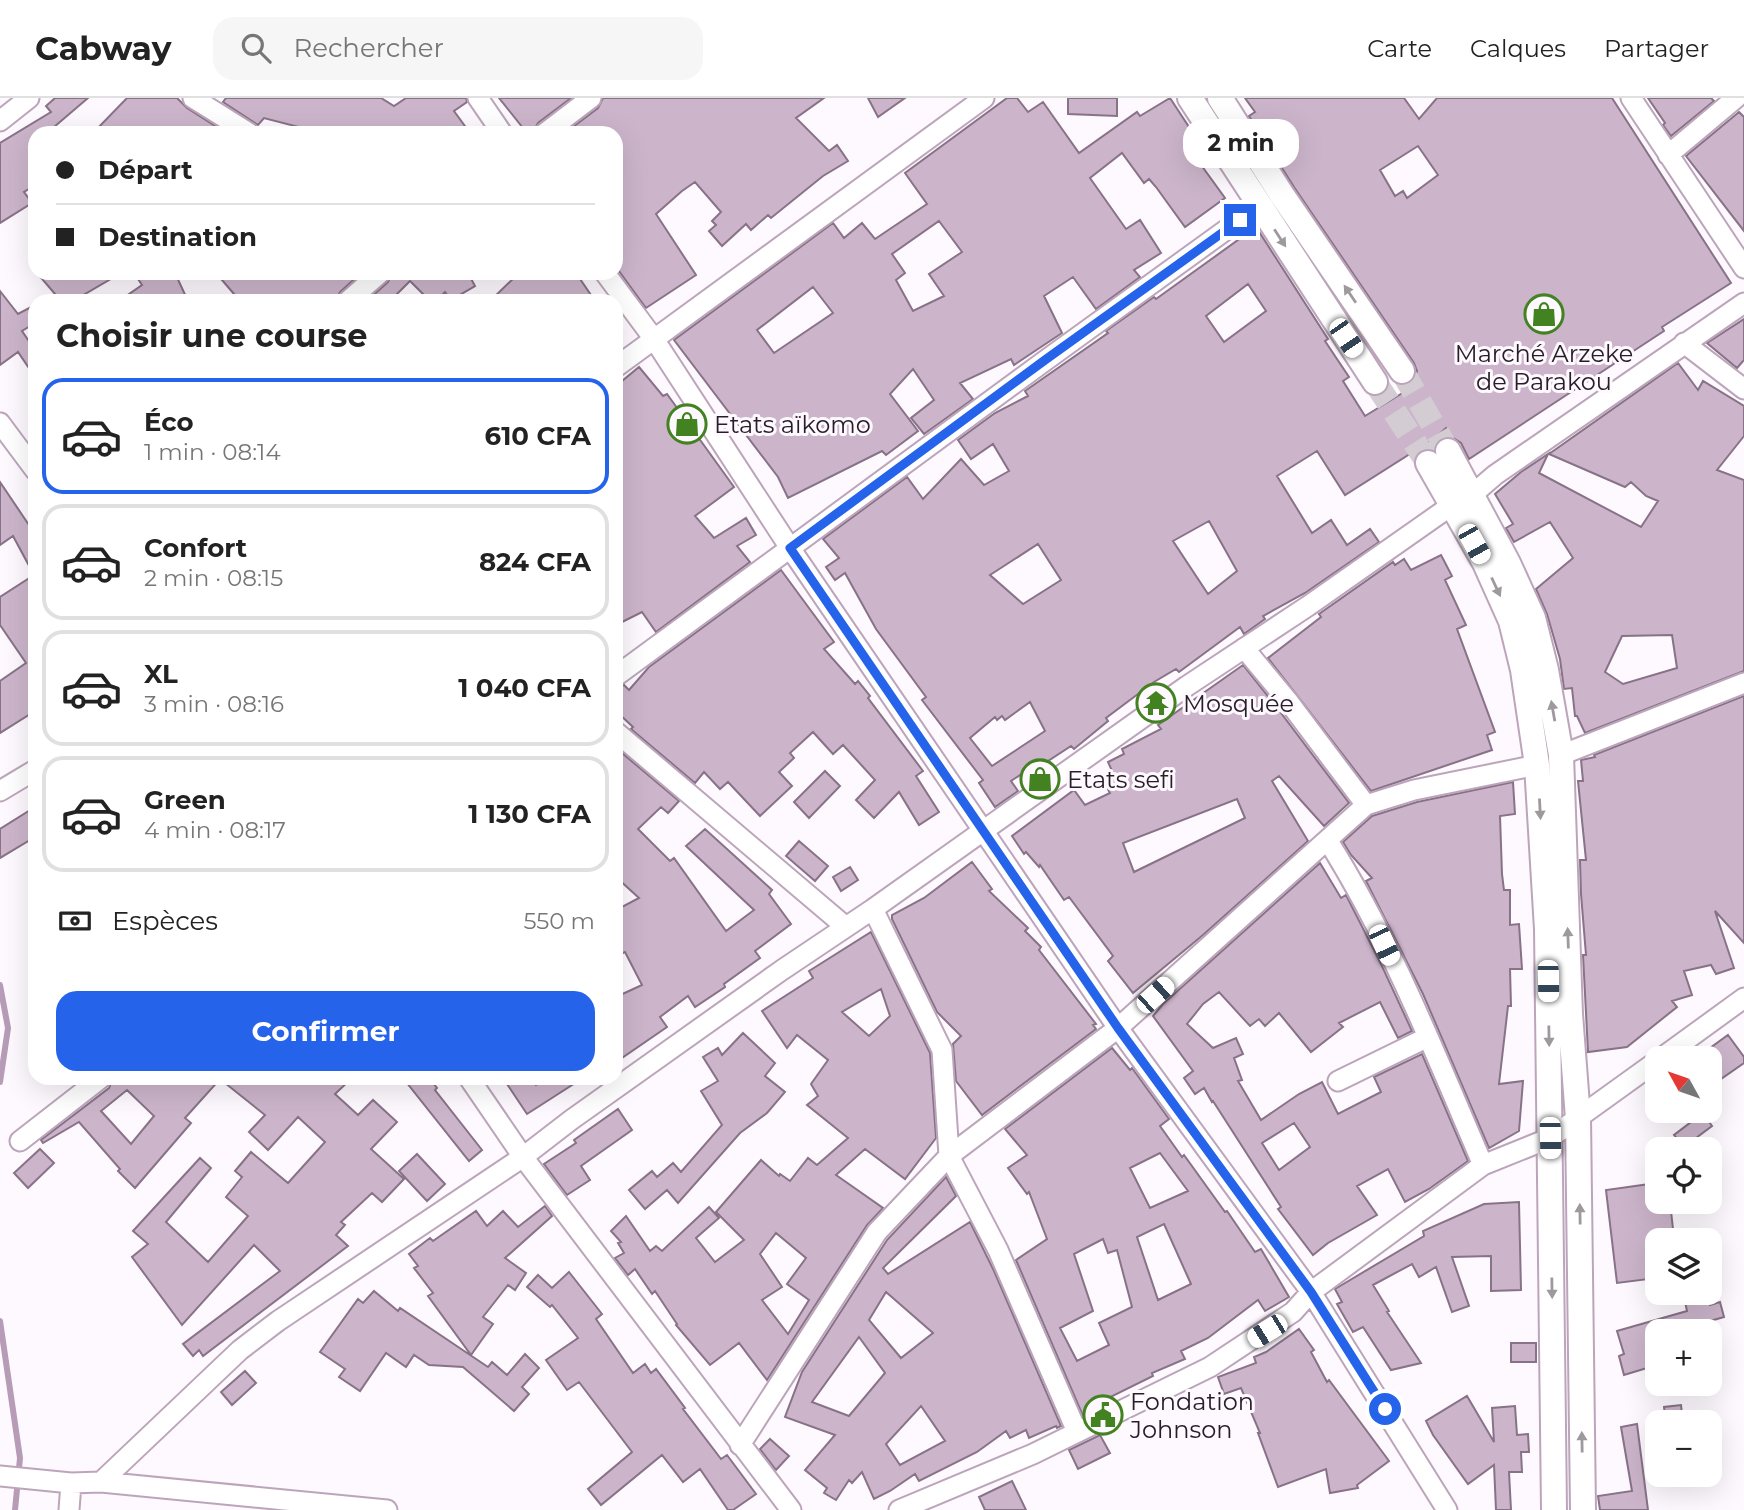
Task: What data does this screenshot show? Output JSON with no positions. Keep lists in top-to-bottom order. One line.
{"places":{"shop":["Marché Arzeke de Parakou","Etats aïkomo","Etats sefi"],"temple":["Mosquée"],"public building":["Fondation Johnson"]},"north":"top left","page":{"header":"Cabway","search":"Rechercher","nav":["Carte","Calques","Partager"],"bubble":"2 min","banner":["Départ","Destination"],"heading":"Choisir une course","list":[{"name":"Éco","note":"1 min · 08:14","value":"610 CFA"},{"name":"Confort","note":"2 min · 08:15","value":"824 CFA"},{"name":"XL","note":"3 min · 08:16","value":"1 040 CFA"},{"name":"Green","note":"4 min · 08:17","value":"1 130 CFA"}],"pay":["Espèces","550 m"],"buttons":"Confirmer","map_buttons":["+","−"]}}
